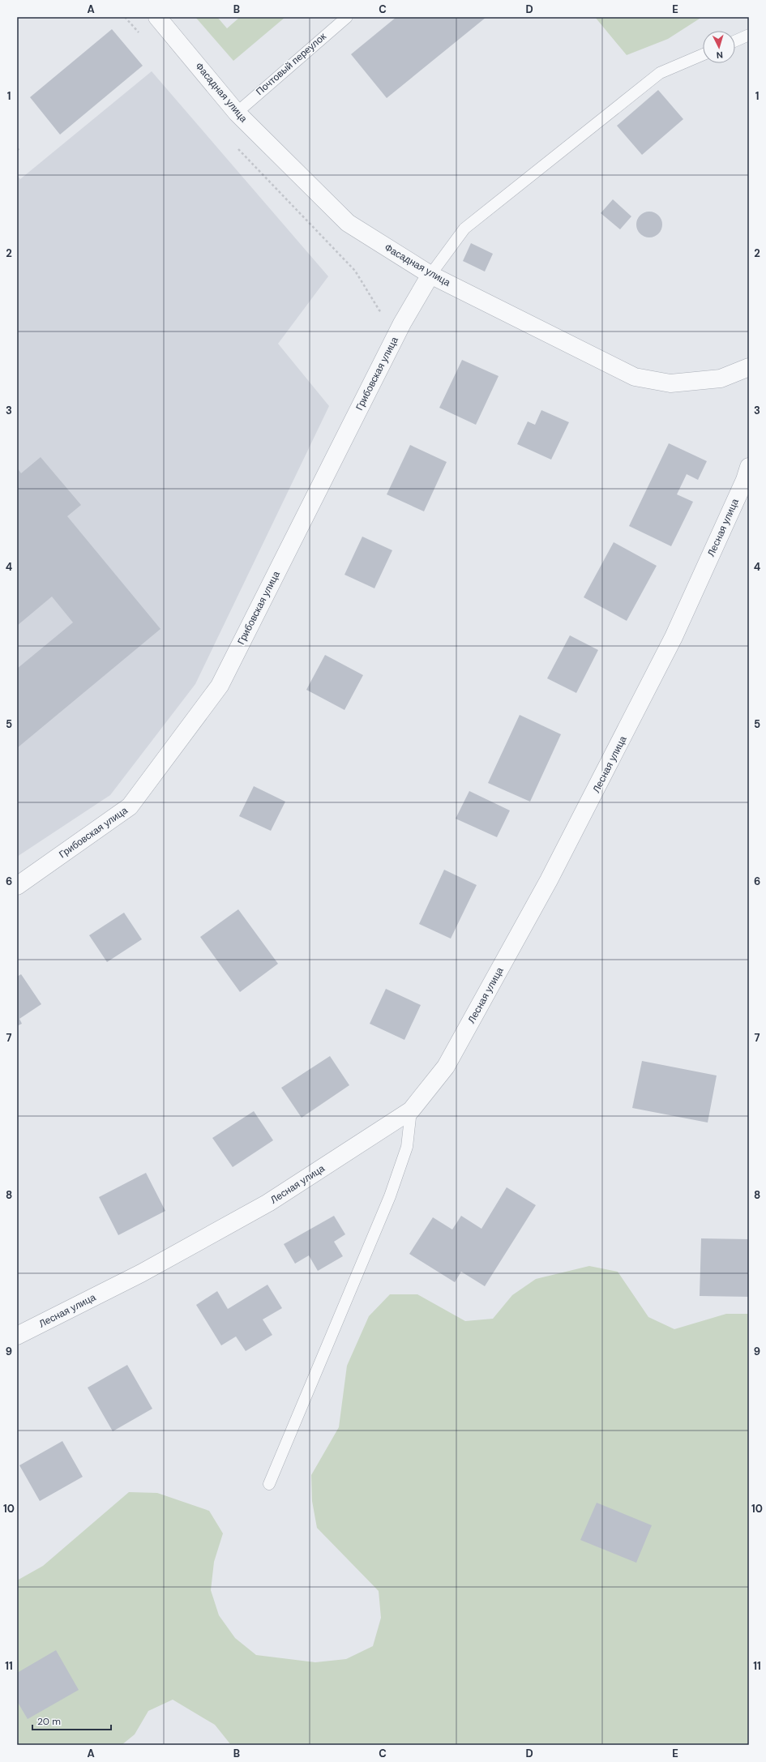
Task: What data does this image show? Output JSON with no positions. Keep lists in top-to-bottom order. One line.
{"streets":{"street":["Фасадная улица","Грибовская улица","Лесная улица"],"lane":["Почтовый переулок"]},"crossings":[["Почтовый переулок","Фасадная улица"],["Фасадная улица","Грибовская улица"]],"scale_bar":"20 m","north":"bottom","grid":{"columns":["A","B","C","D","E"],"rows":["1","2","3","4","5","6","7","8","9","10","11"]}}
